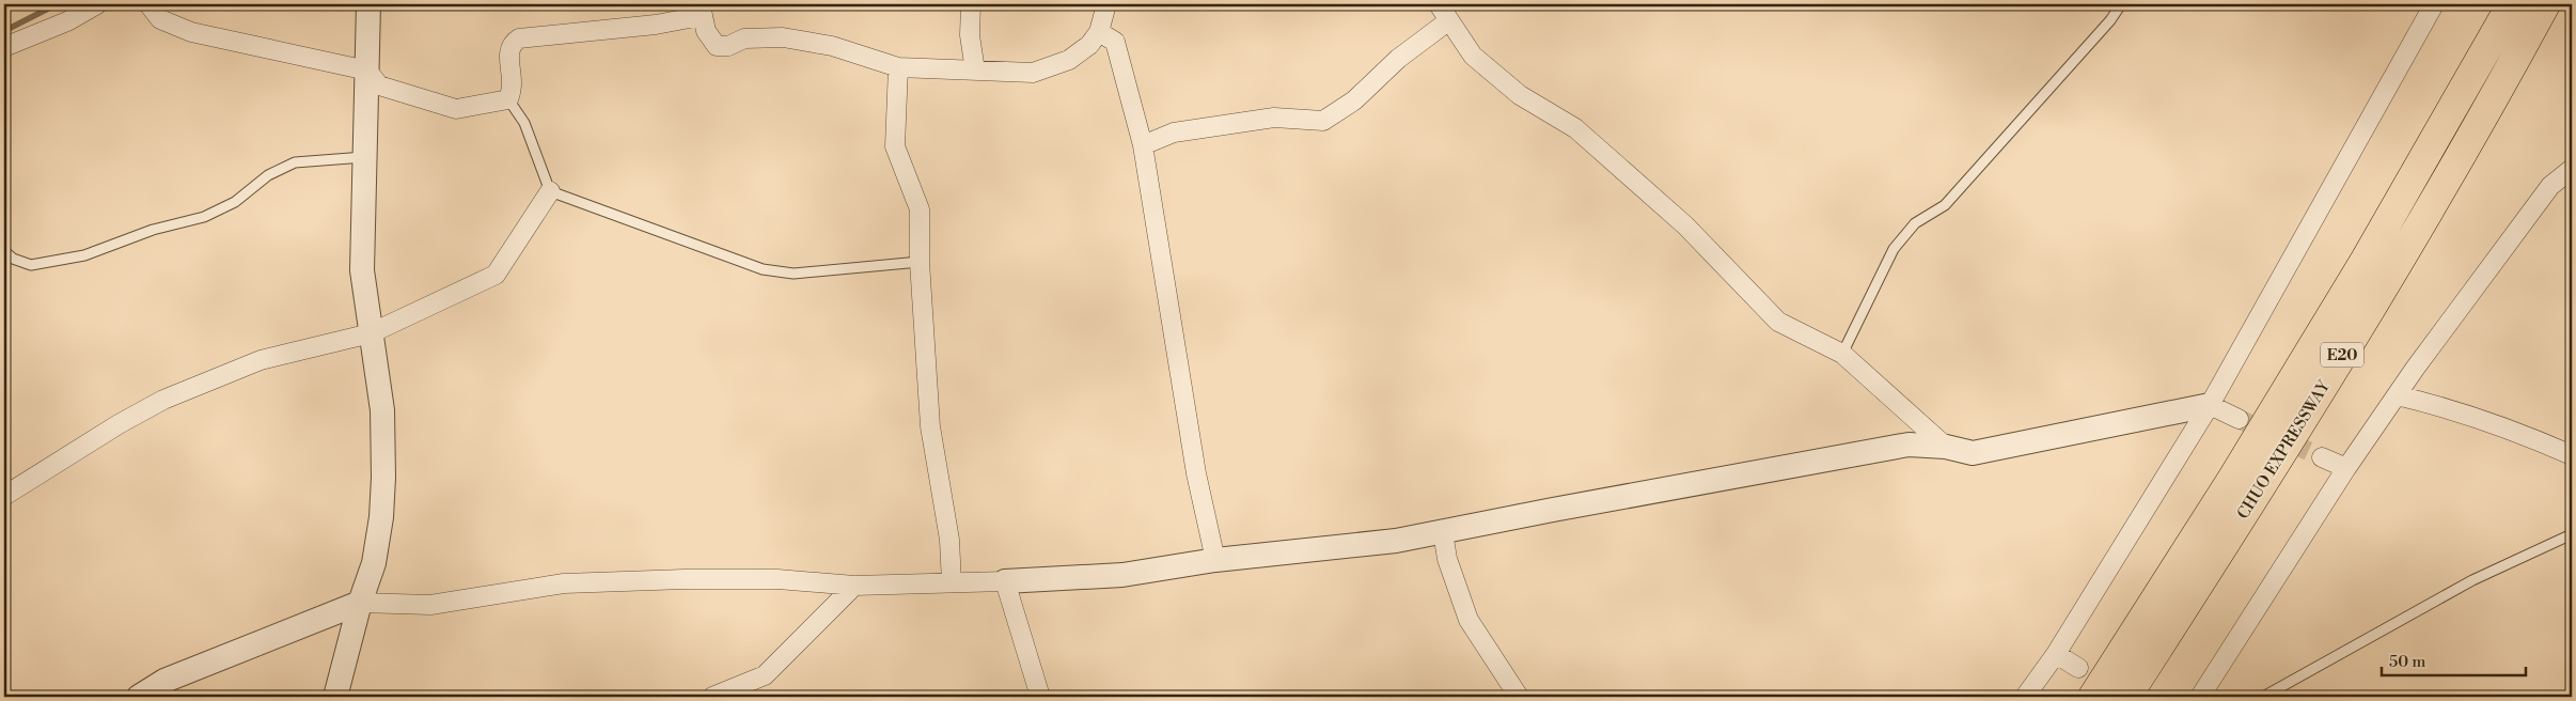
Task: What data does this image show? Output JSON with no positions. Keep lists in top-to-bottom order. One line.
{"streets":{"highway":["E20","CHUO EXPRESSWAY"]},"scale_bar":"50 m"}
